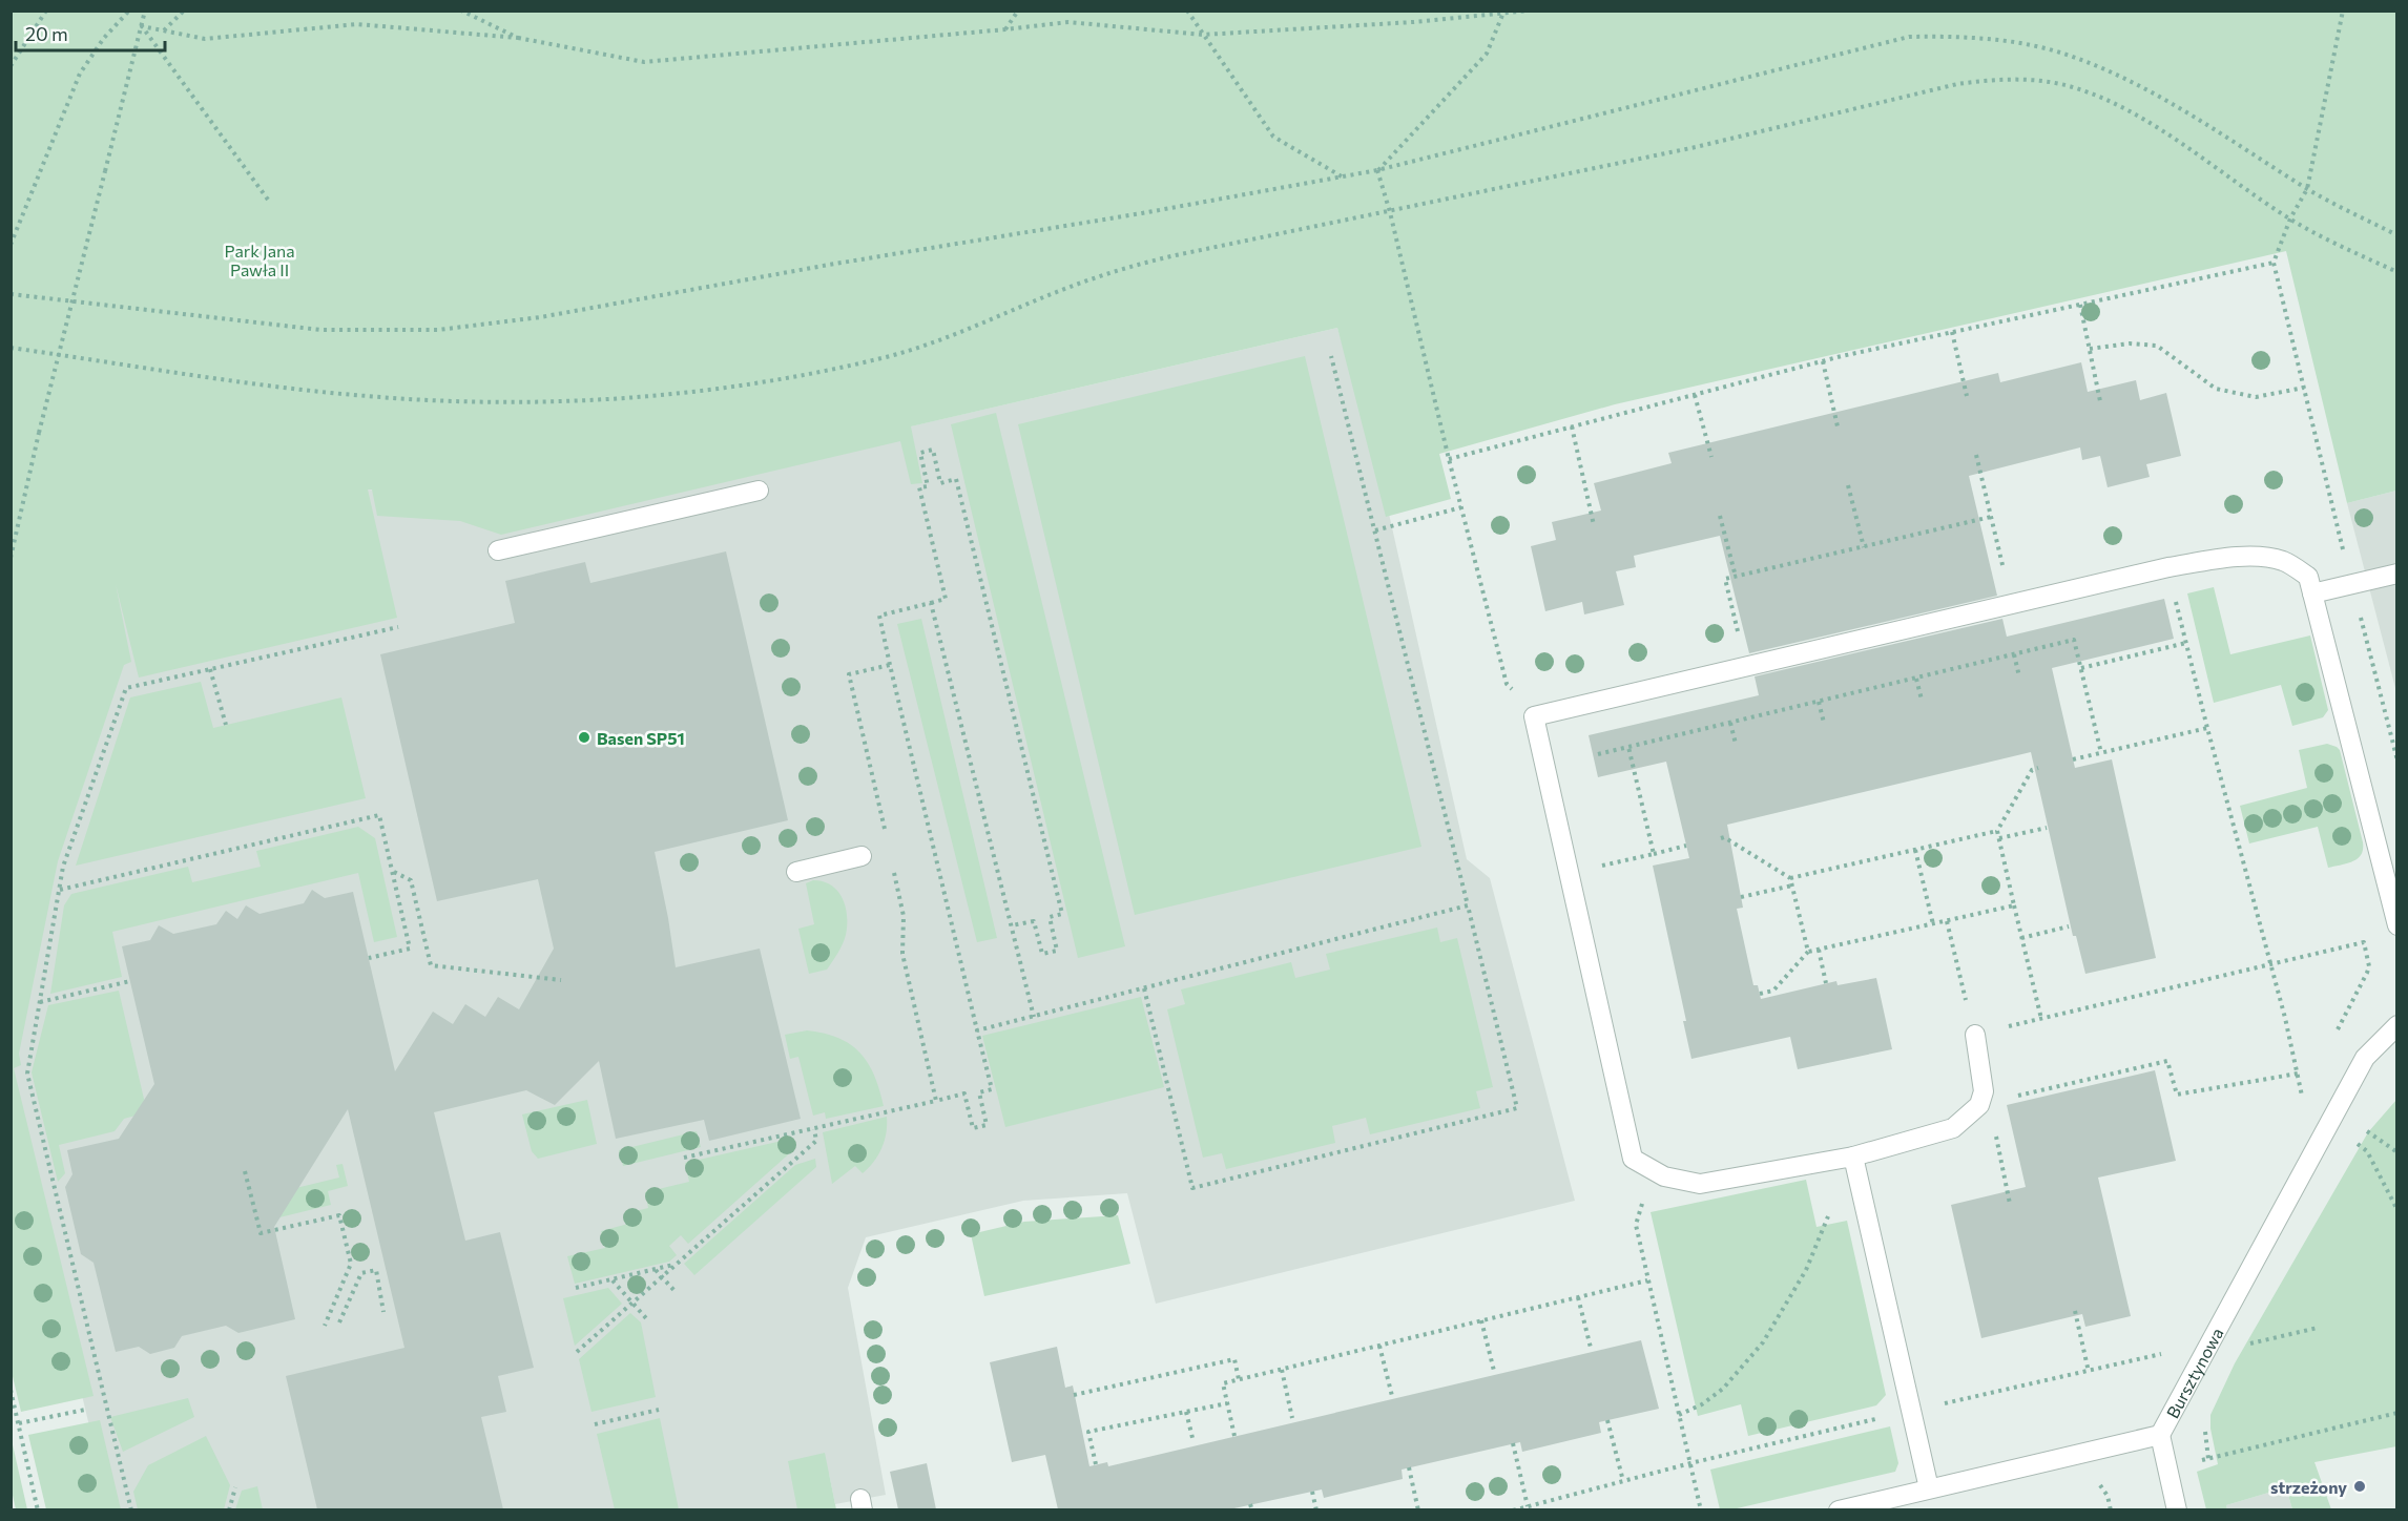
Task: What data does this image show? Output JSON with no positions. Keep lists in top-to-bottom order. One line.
{"streets":{"street":["Bursztynowa"]},"parks":["Park Jana Pawła II"],"places":["Basen SP51","strzeżony"],"scale_bar":"20 m"}
